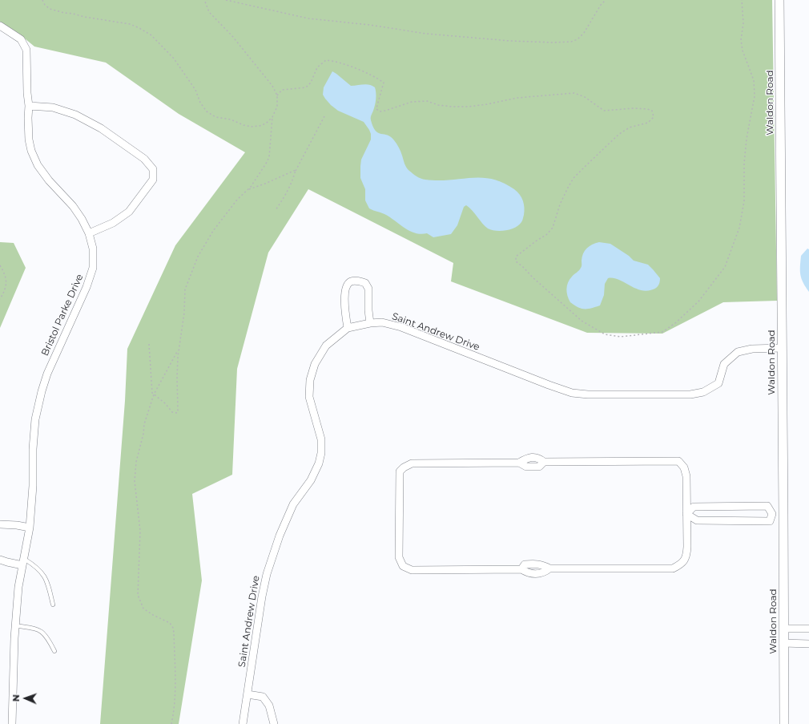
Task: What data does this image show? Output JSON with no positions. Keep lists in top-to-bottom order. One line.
{"streets":{"street":["Waldon Road","Bristol Parke Drive","Saint Andrew Drive"]},"crossings":[["Waldon Road","Saint Andrew Drive"]],"north":"left"}
